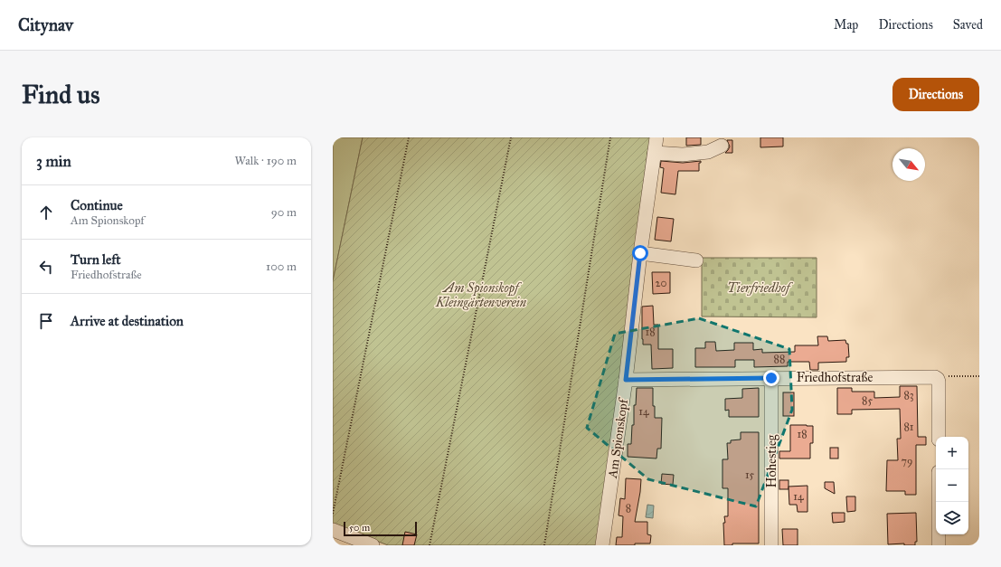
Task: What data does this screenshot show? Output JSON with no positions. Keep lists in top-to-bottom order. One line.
{"streets":{"street":["Friedhofstraße","Am Spionskopf","Hohestieg"]},"crossings":[["Friedhofstraße","Am Spionskopf"],["Friedhofstraße","Hohestieg"]],"parks":["Am Spionskopf Kleingärtenverein","Tierfriedhof"],"house_numbers":["20","18","88","83","85","14","81","18","79","15","14","8"],"scale_bar":"50 m","north":"bottom right","page":{"header":"Citynav","nav":["Map","Directions","Saved"],"buttons":"Directions","title":"Find us","heading":["3 min","Walk · 190 m"],"list":[["Continue","Am Spionskopf","90 m"],["Turn left","Friedhofstraße","100 m"],"Arrive at destination"],"map_buttons":["+","−"],"scale":"50 m"}}
